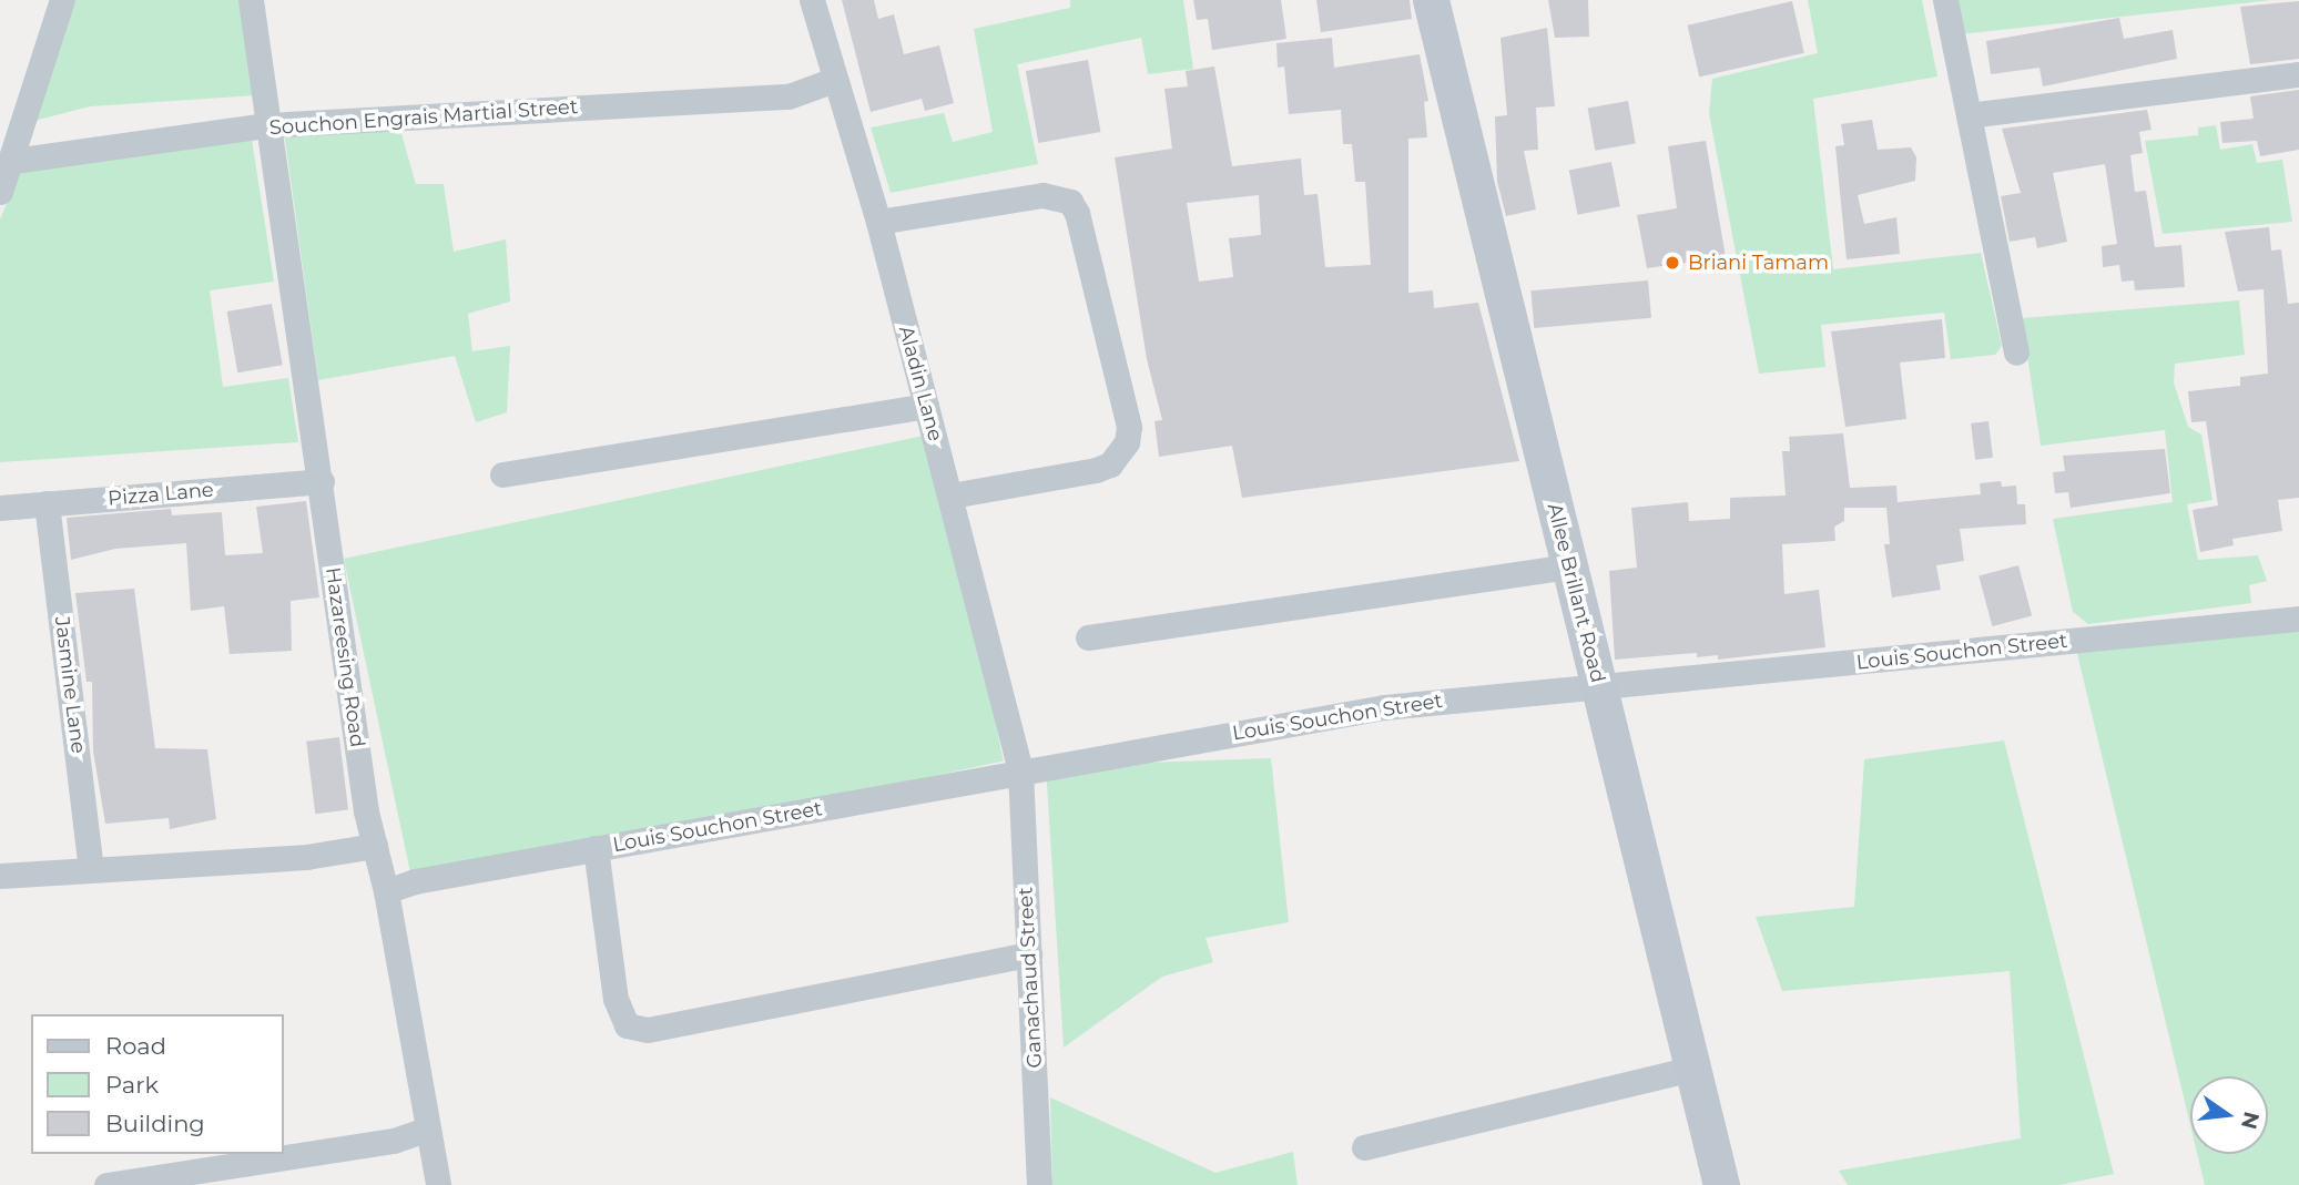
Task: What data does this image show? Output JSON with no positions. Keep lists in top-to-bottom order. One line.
{"streets":{"main road":["Allee Brillant Road"],"street":["Souchon Engrais Martial Street","Aladin Lane","Pizza Lane","Louis Souchon Street","Hazareesing Road","Jasmine Lane","Ganachaud Street"]},"crossings":[["Souchon Engrais Martial Street","Aladin Lane"],["Souchon Engrais Martial Street","Hazareesing Road"],["Aladin Lane","Louis Souchon Street"],["Aladin Lane","Ganachaud Street"],["Pizza Lane","Hazareesing Road"],["Pizza Lane","Jasmine Lane"],["Allee Brillant Road","Louis Souchon Street"],["Louis Souchon Street","Hazareesing Road"],["Louis Souchon Street","Ganachaud Street"]],"places":["Briani Tamam"],"legend":["Road","Park","Building"],"north":"right"}
